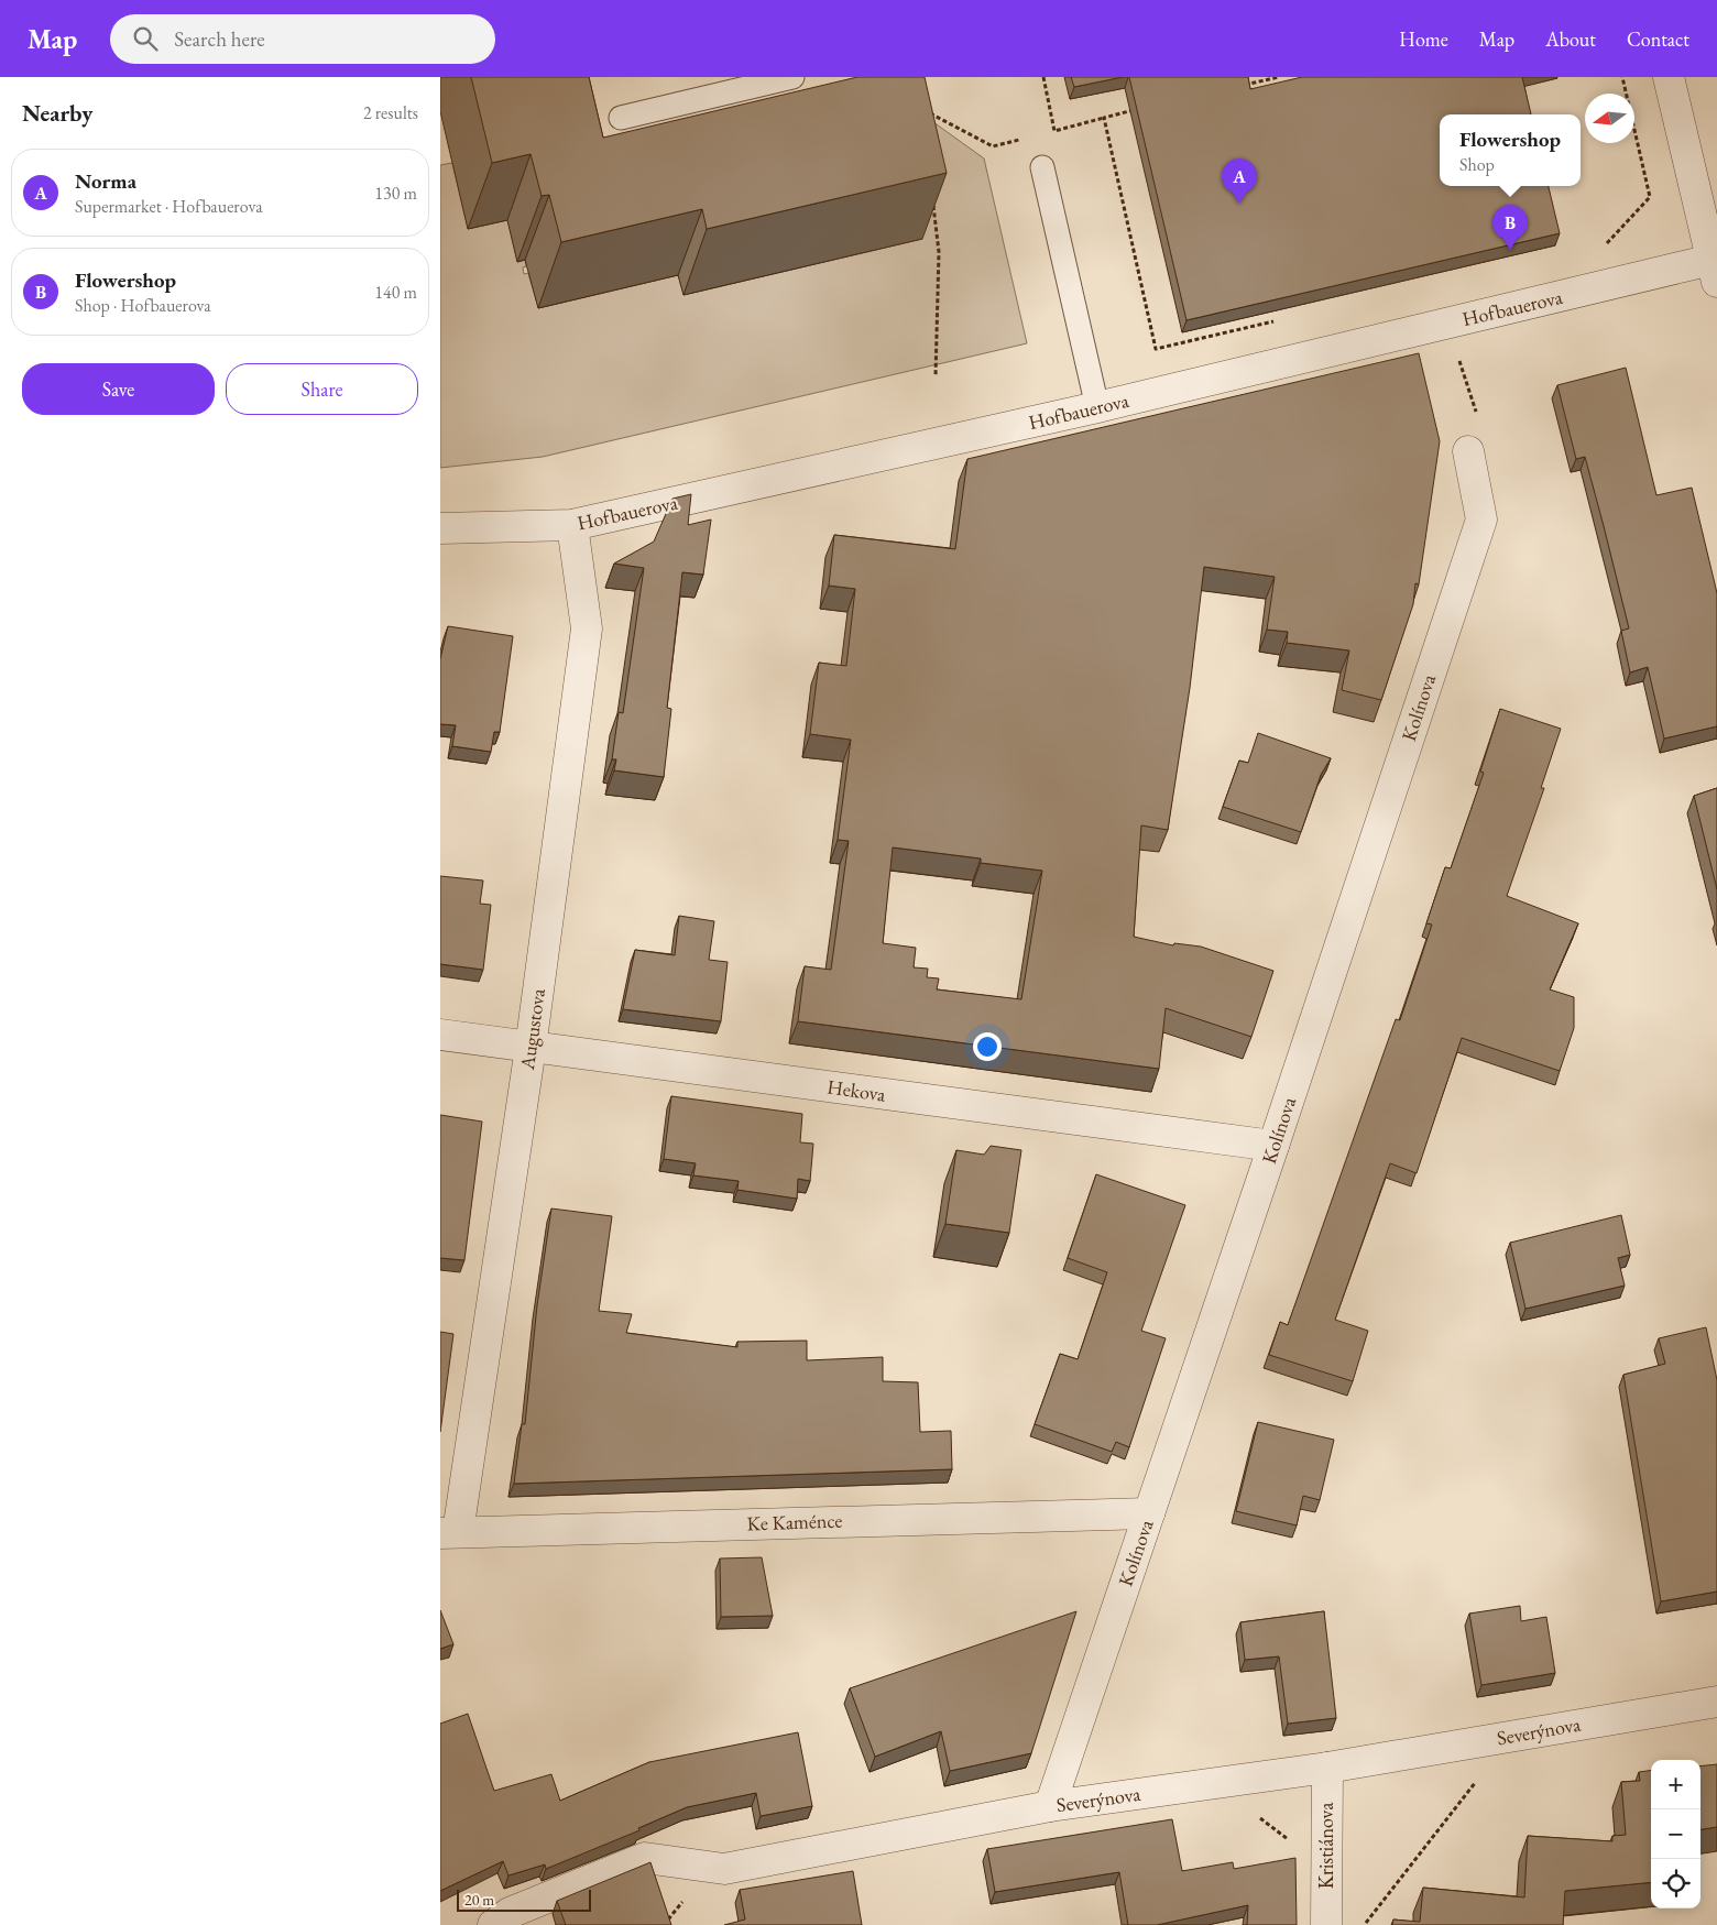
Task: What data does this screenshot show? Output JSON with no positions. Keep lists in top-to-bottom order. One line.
{"streets":{"street":["Hofbauerova","Kolínova","Augustova","Hekova","Ke Kaménce","Severýnova","Kristiánova"]},"crossings":[["Hofbauerova","Augustova"],["Kolínova","Hekova"],["Kolínova","Ke Kaménce"],["Kolínova","Severýnova"],["Augustova","Hekova"],["Augustova","Ke Kaménce"],["Severýnova","Kristiánova"]],"scale_bar":"20 m","north":"left","page":{"header":"Map","search":"Search here","nav":["Home","Map","About","Contact"],"heading":["Nearby","2 results"],"popup":["Flowershop","Shop"],"list":[{"mark":"A","name":"Norma","note":"Supermarket · Hofbauerova","value":"130 m"},{"mark":"B","name":"Flowershop","note":"Shop · Hofbauerova","value":"140 m"}],"pins":["A","B"],"buttons":["Save","Share"],"map_buttons":["+","−"],"scale":"20 m"}}
